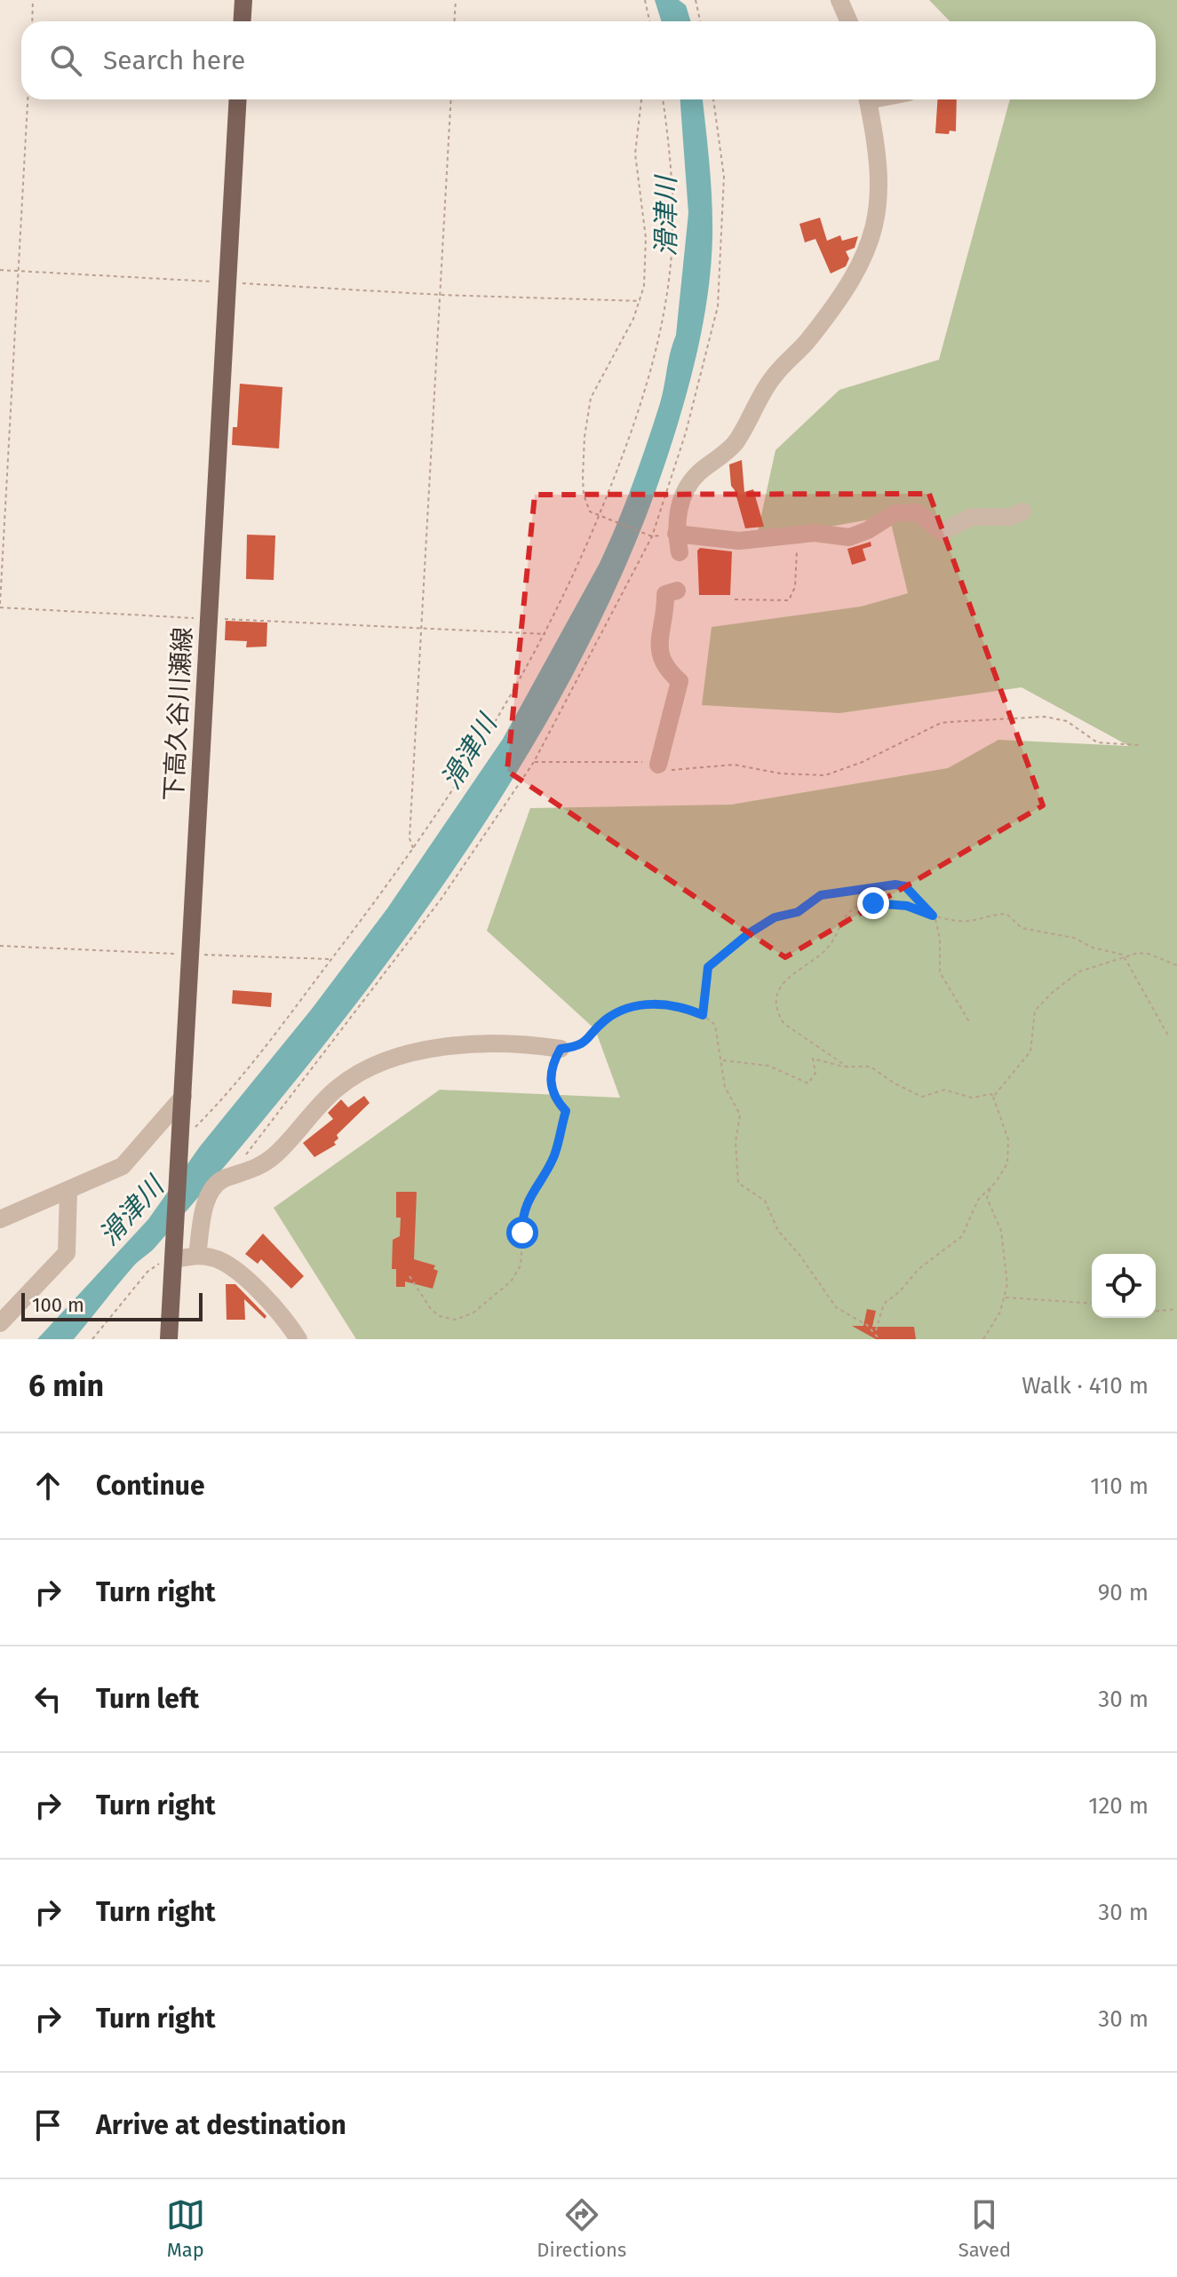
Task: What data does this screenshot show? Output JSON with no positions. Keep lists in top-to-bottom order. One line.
{"streets":{"main road":["下高久谷川瀬線"]},"water":["滑津川"],"scale_bar":"100 m","page":{"search":"Search here","scale":"100 m","heading":["6 min","Walk · 410 m"],"list":[["Continue","110 m"],["Turn right","90 m"],["Turn left","30 m"],["Turn right","120 m"],["Turn right","30 m"],["Turn right","30 m"],"Arrive at destination"],"nav":["Map","Directions","Saved"]}}
